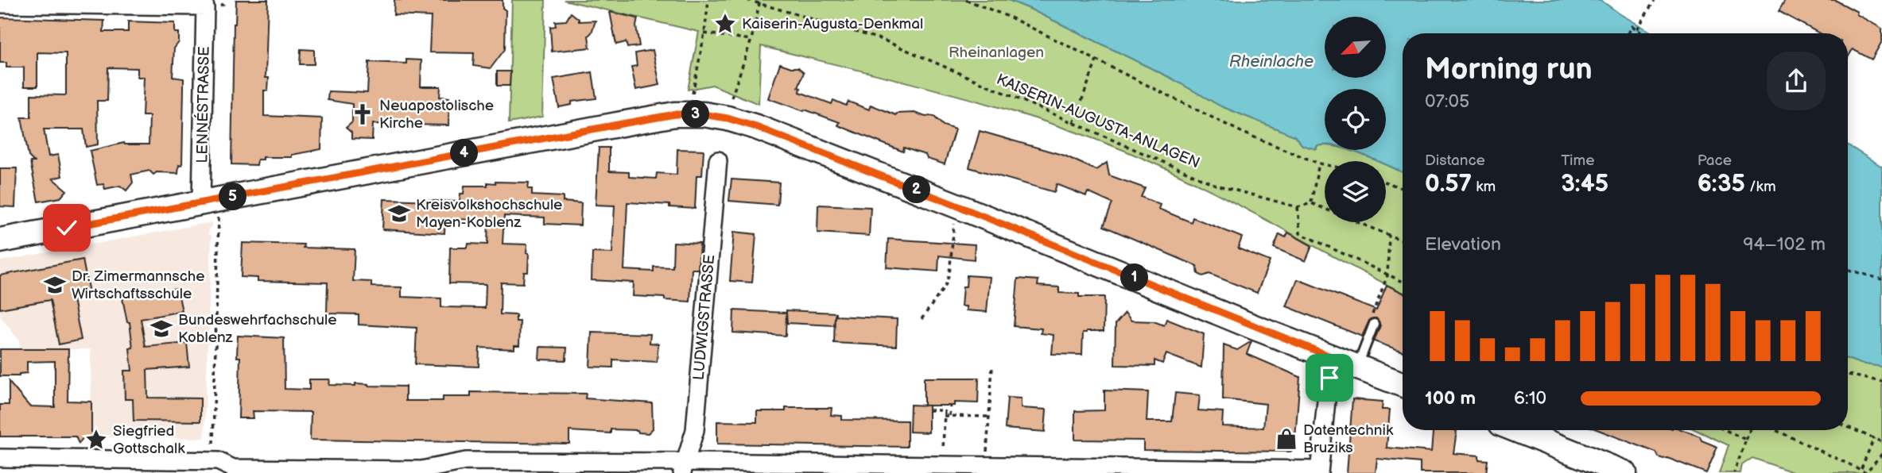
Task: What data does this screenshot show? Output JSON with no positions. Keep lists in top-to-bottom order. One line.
{"streets":{"street":["LENNÉSTRASSE","LUDWIGSTRASSE"],"path":["KAISERIN-AUGUSTA-ANLAGEN"]},"water":["Rheinlache"],"parks":["Rheinanlagen"],"places":{"place":["Kaiserin-Augusta-Denkmal","Siegfried Gottschalk"],"church":["Neuapostolische Kirche"],"school or university":["Kreisvolkshochschule Mayen-Koblenz","Dr. Zimermannsche Wirtschaftsschule","Bundeswehrfachschule Koblenz"],"shop":["Datentechnik Bruziks"]},"north":"bottom left","page":{"heading":["Morning run","07:05"],"pins":["3","4","2","5","1"],"stats":[["Distance","0.57 km"],["Time","3:45"],["Pace","6:35 /km"]],"chart":["Elevation","94–102 m"],"list":[{"name":"100 m","note":"6:10"}]}}
